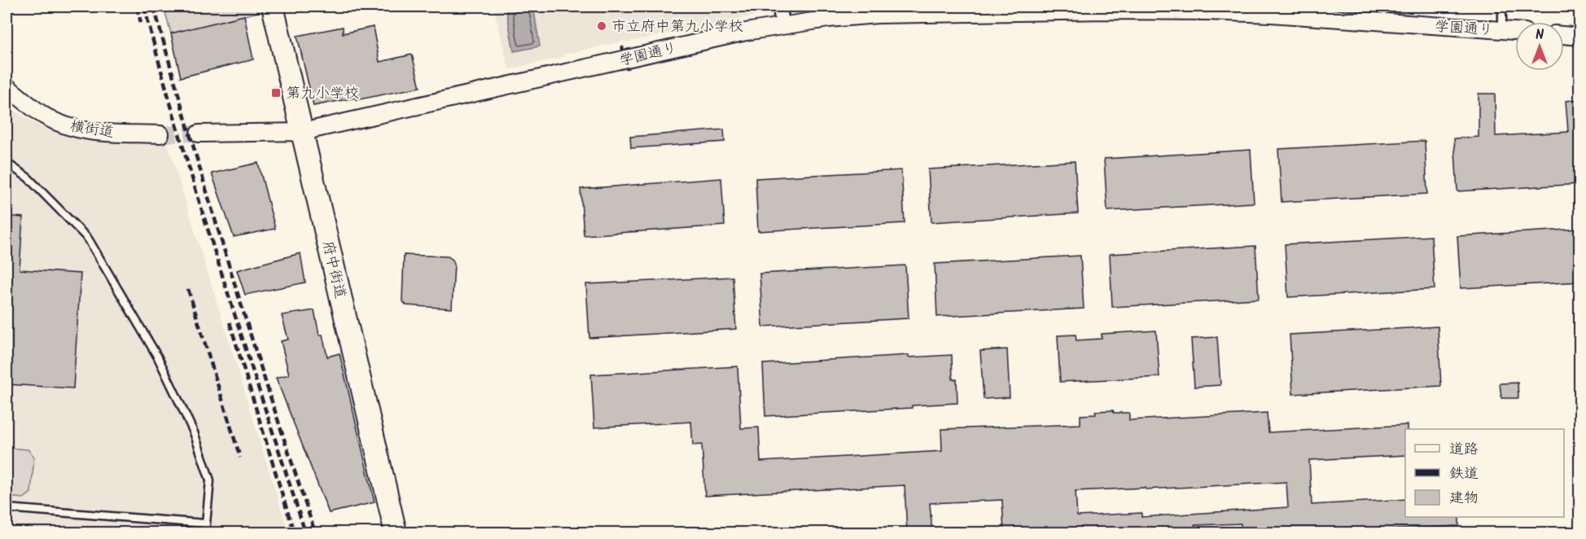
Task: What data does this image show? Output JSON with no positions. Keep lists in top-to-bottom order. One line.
{"streets":{"main road":["府中街道"],"street":["学園通り","横街道"]},"crossings":[["学園通り","府中街道"]],"places":{"other":["市立府中第九小学校"],"transit":["第九小学校"]},"legend":["道路","鉄道","建物"],"north":"top"}
